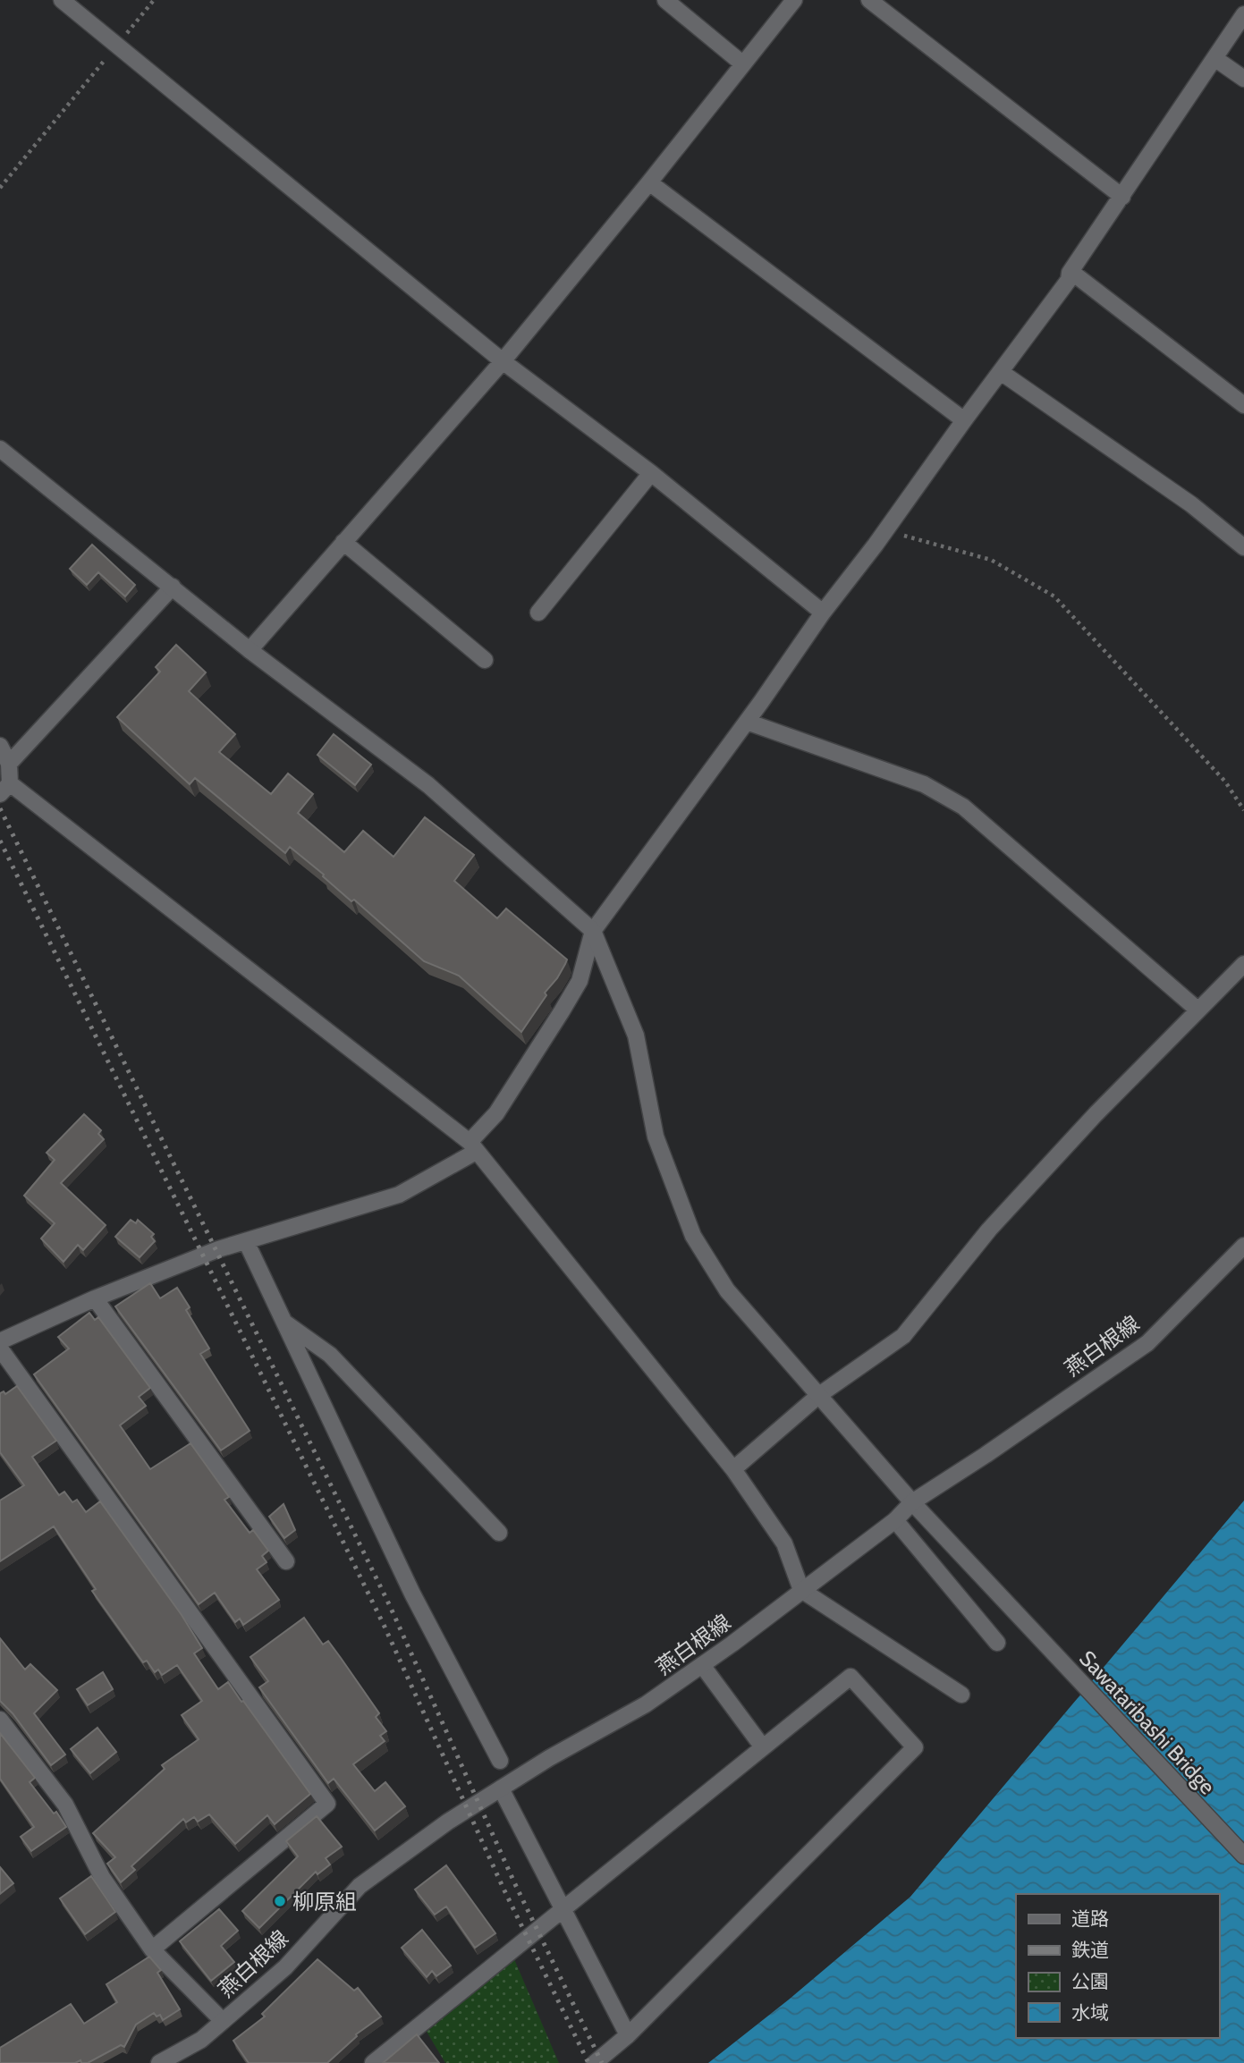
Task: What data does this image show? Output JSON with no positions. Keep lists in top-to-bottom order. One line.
{"streets":{"street":["燕白根線","Sawataribashi Bridge"]},"crossings":[["燕白根線","Sawataribashi Bridge"]],"places":["柳原組"],"legend":["道路","鉄道","公園","水域"]}
